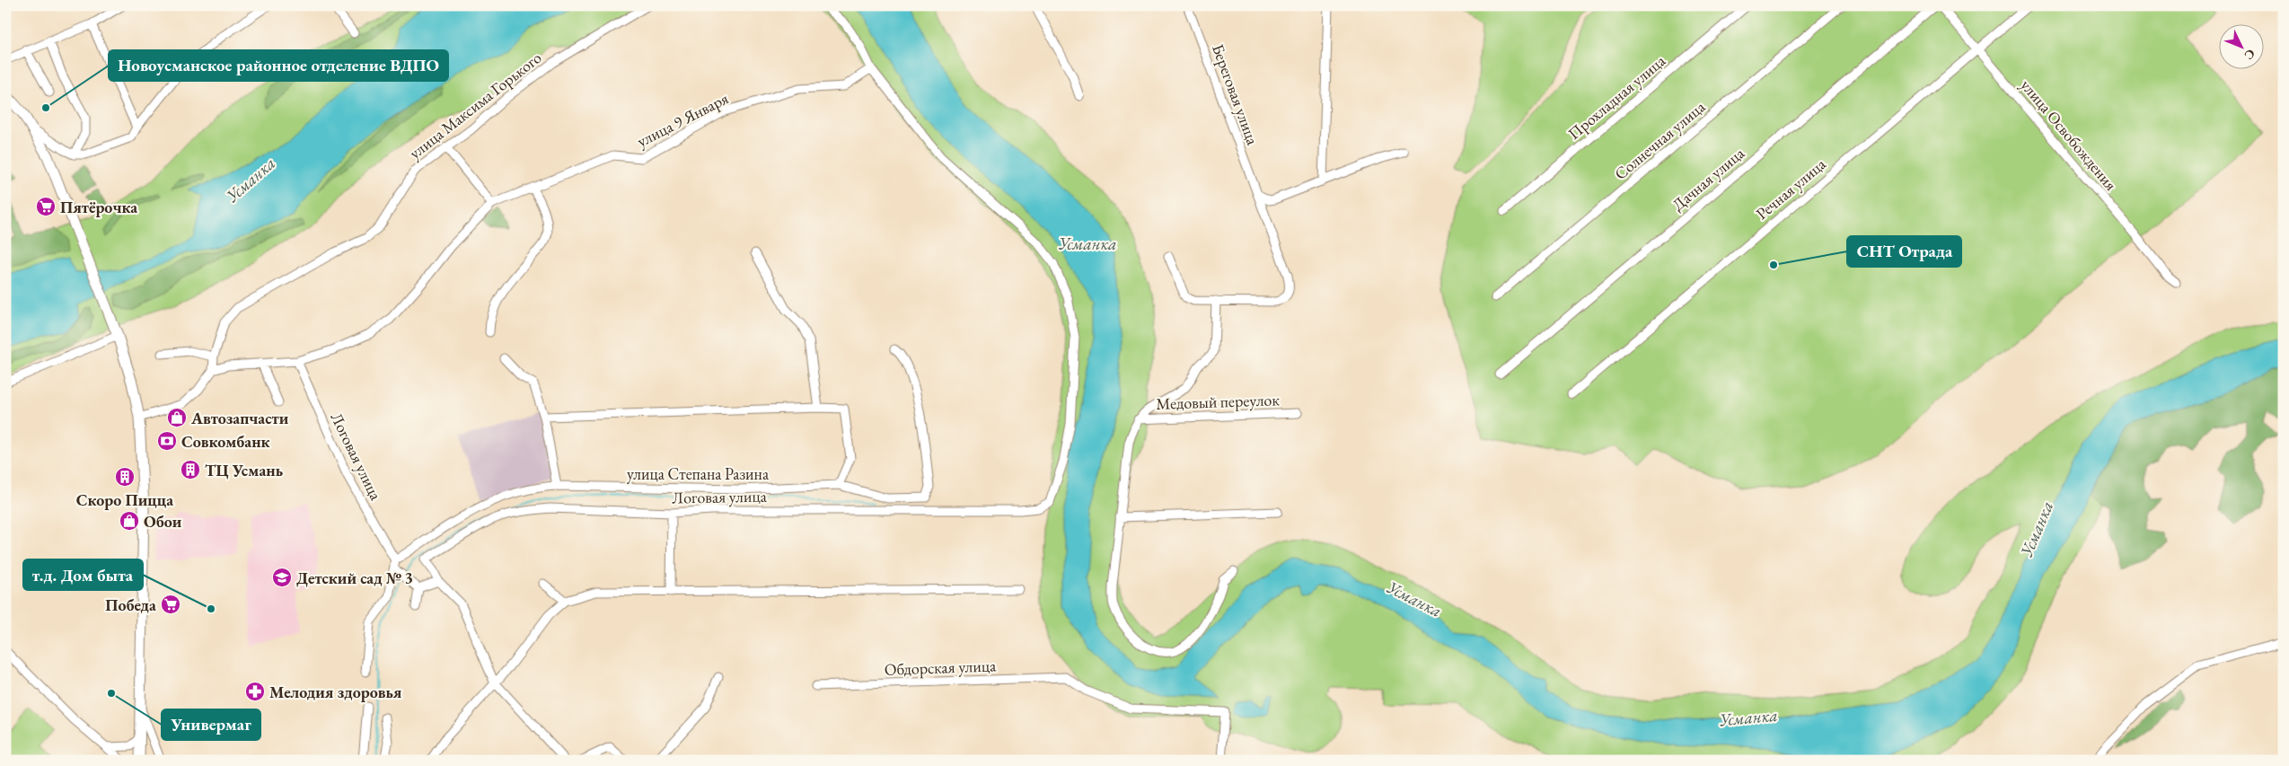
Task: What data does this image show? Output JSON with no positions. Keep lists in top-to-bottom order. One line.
{"streets":{"street":["Береговая улица","Прохладная улица","улица Максима Горького","улица 9 Января","улица Освобождения","Солнечная улица","Дачная улица","Речная улица","Медовый переулок","Логовая улица","улица Степана Разина","Обдорская улица"]},"crossings":[["улица Максима Горького","улица 9 Января"],["улица 9 Января","Логовая улица"],["улица Освобождения","Речная улица"],["Логовая улица","улица Степана Разина"]],"water":["Усманка"],"places":{"other":["Новоусманское районное отделение ВДПО","СНТ Отрада","т.д. Дом быта","Универмаг"],"supermarket":["Пятёрочка","Победа"],"shop":["Автозапчасти","Обои"],"bank":["Совкомбанк"],"building":["ТЦ Усмань","Скоро Пицца"],"school or university":["Детский сад № 3"],"pharmacy":["Мелодия здоровья"]},"north":"bottom right"}
